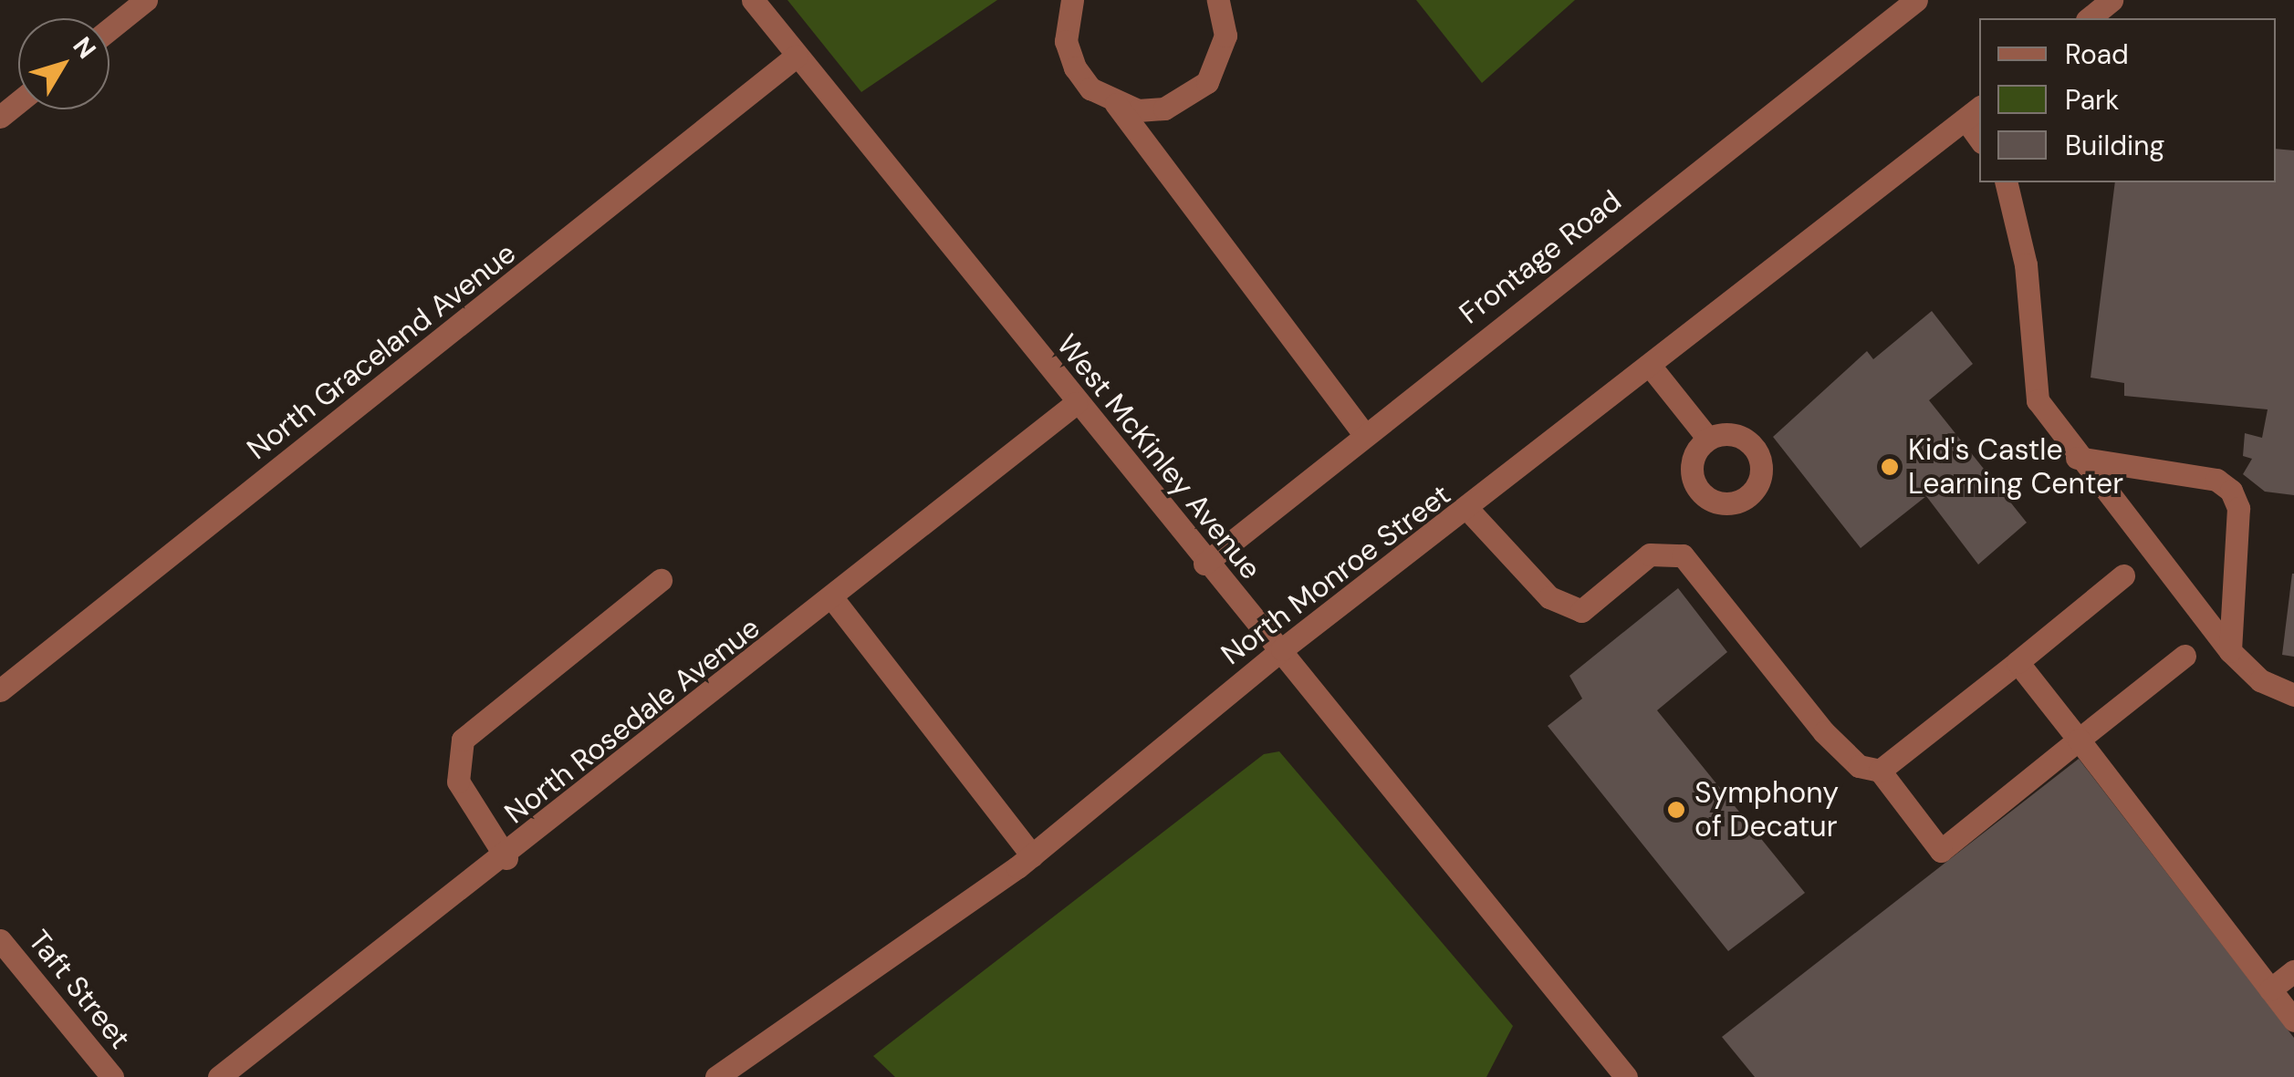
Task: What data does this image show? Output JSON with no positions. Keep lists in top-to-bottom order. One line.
{"streets":{"street":["Frontage Road","North Graceland Avenue","West McKinley Avenue","North Monroe Street","North Rosedale Avenue","Taft Street"]},"crossings":[["Frontage Road","West McKinley Avenue"],["North Graceland Avenue","West McKinley Avenue"],["West McKinley Avenue","North Monroe Street"],["West McKinley Avenue","North Rosedale Avenue"]],"places":["Kid's Castle Learning Center","Symphony of Decatur"],"legend":["Road","Park","Building"],"north":"top right"}
